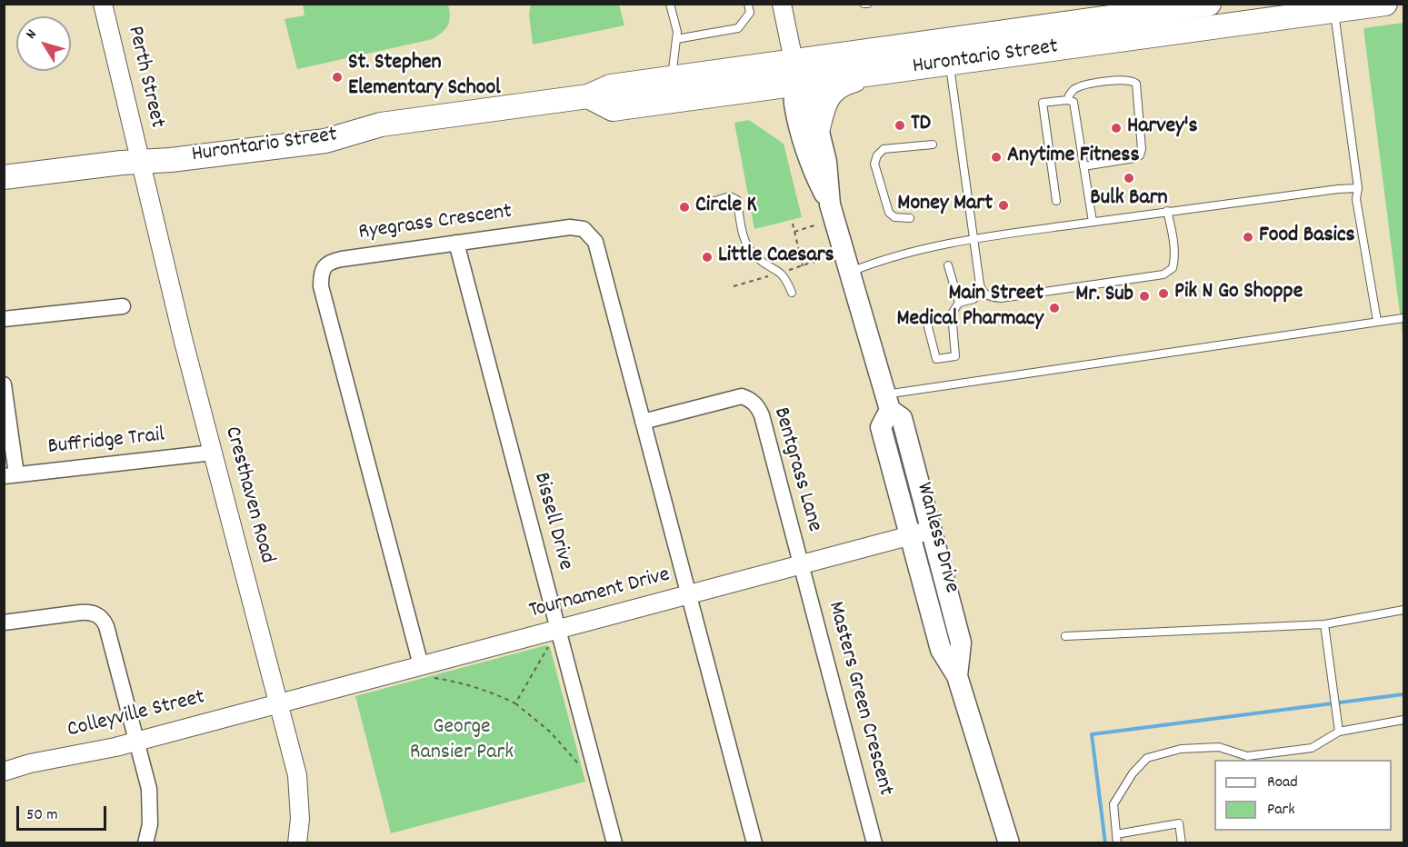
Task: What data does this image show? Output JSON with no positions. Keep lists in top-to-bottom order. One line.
{"streets":{"main road":["Hurontario Street","Wanless Drive"],"street":["Perth Street","Ryegrass Crescent","Buffridge Trail","Bentgrass Lane","Cresthaven Road","Bissell Drive","Tournament Drive","Masters Green Crescent","Colleyville Street"]},"crossings":[["Hurontario Street","Perth Street"],["Hurontario Street","Cresthaven Road"],["Hurontario Street","Wanless Drive"],["Perth Street","Cresthaven Road"],["Ryegrass Crescent","Bentgrass Lane"],["Ryegrass Crescent","Bissell Drive"],["Ryegrass Crescent","Tournament Drive"],["Buffridge Trail","Cresthaven Road"],["Bentgrass Lane","Tournament Drive"],["Bentgrass Lane","Masters Green Crescent"],["Cresthaven Road","Tournament Drive"],["Cresthaven Road","Colleyville Street"],["Bissell Drive","Tournament Drive"],["Wanless Drive","Tournament Drive"],["Tournament Drive","Masters Green Crescent"],["Tournament Drive","Colleyville Street"]],"parks":["George Ransier Park"],"places":["St. Stephen Elementary School","TD","Harvey's","Anytime Fitness","Bulk Barn","Money Mart","Circle K","Food Basics","Little Caesars","Pik N Go Shoppe","Mr. Sub","Main Street Medical Pharmacy"],"legend":["Road","Park"],"scale_bar":"50 m","north":"top left"}
